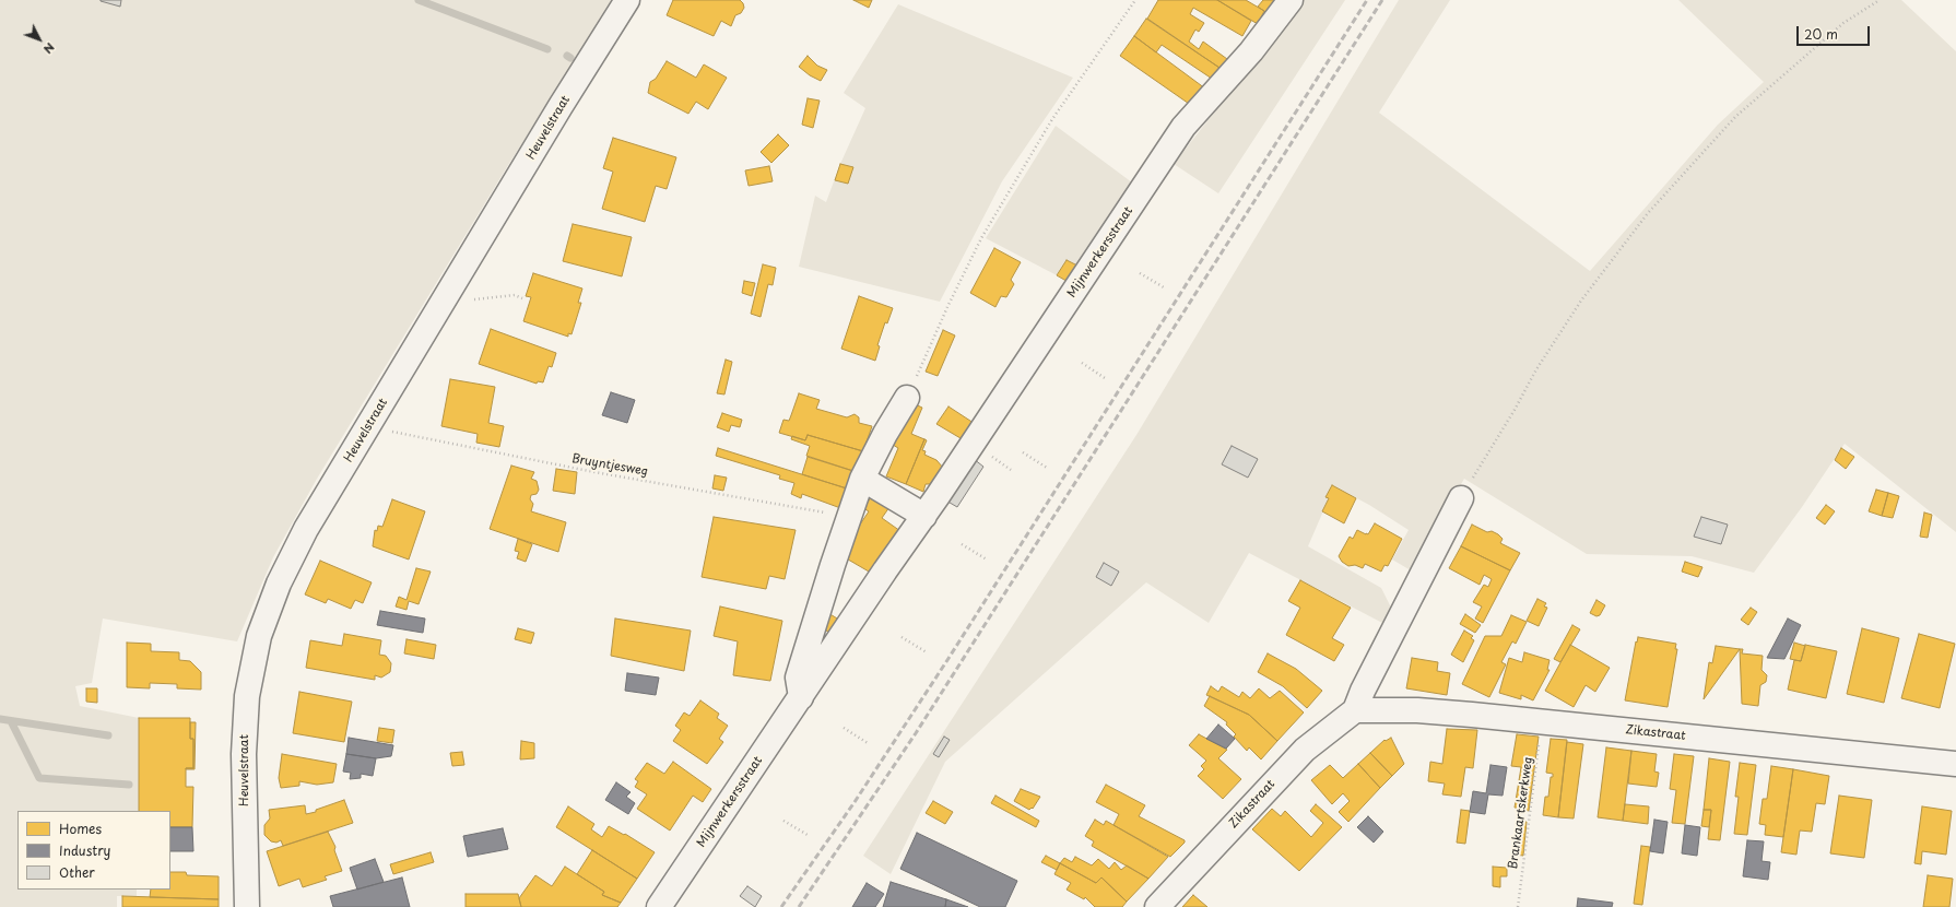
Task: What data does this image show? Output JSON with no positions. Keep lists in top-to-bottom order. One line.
{"streets":{"street":["Heuvelstraat","Mijnwerkersstraat","Zikastraat"],"path":["Bruyntjesweg","Brankaartskerkweg"]},"crossings":[["Heuvelstraat","Bruyntjesweg"],["Zikastraat","Brankaartskerkweg"]],"legend":["Homes","Industry","Other"],"scale_bar":"20 m","north":"bottom right"}
